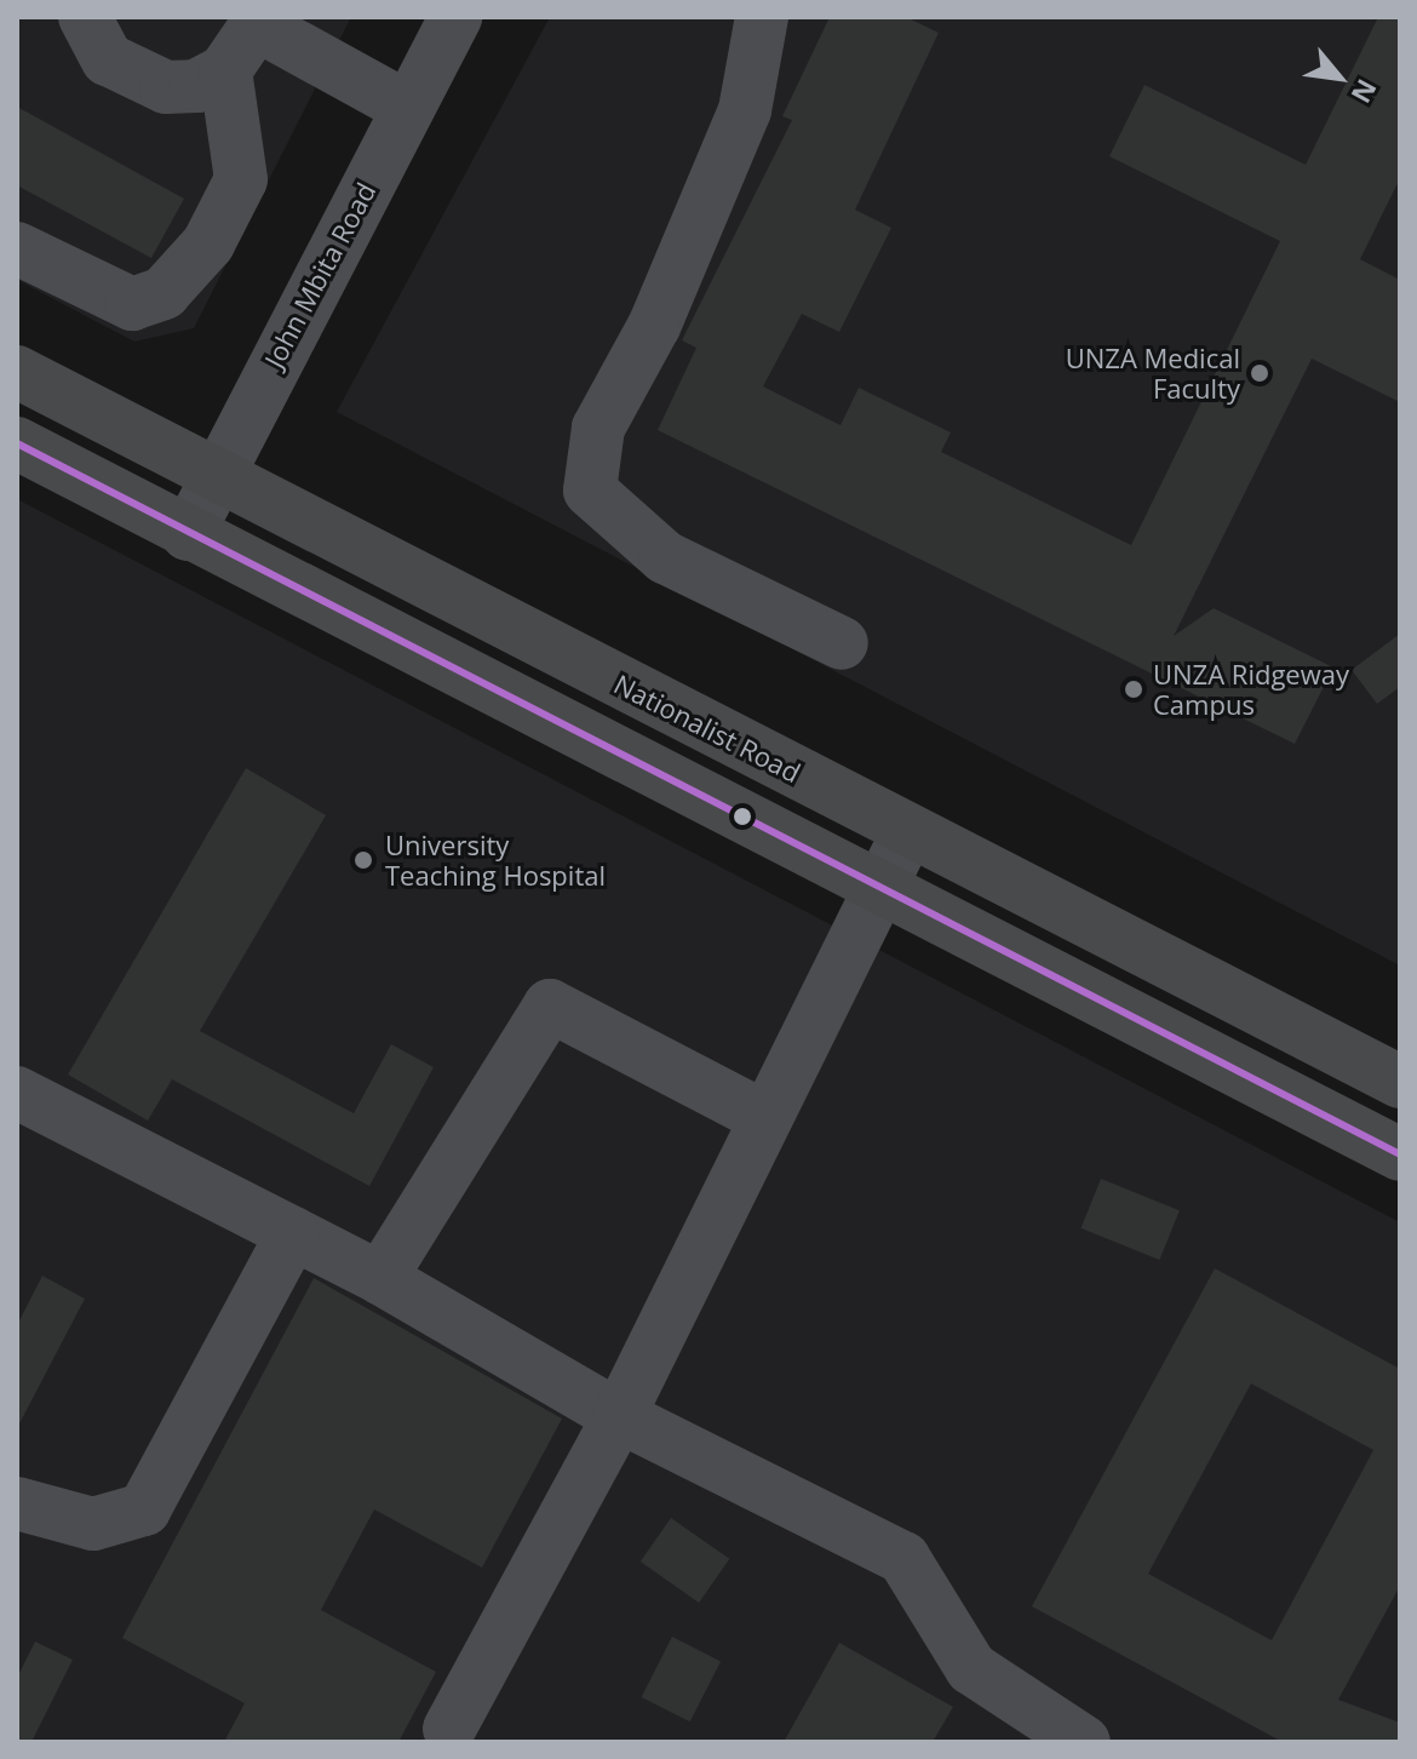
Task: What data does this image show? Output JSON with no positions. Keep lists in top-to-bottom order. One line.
{"streets":{"main road":["Nationalist Road"],"street":["John Mbita Road"]},"crossings":[["John Mbita Road","Nationalist Road"]],"places":["UNZA Medical Faculty","UNZA Ridgeway Campus","University Teaching Hospital"],"north":"bottom right"}
